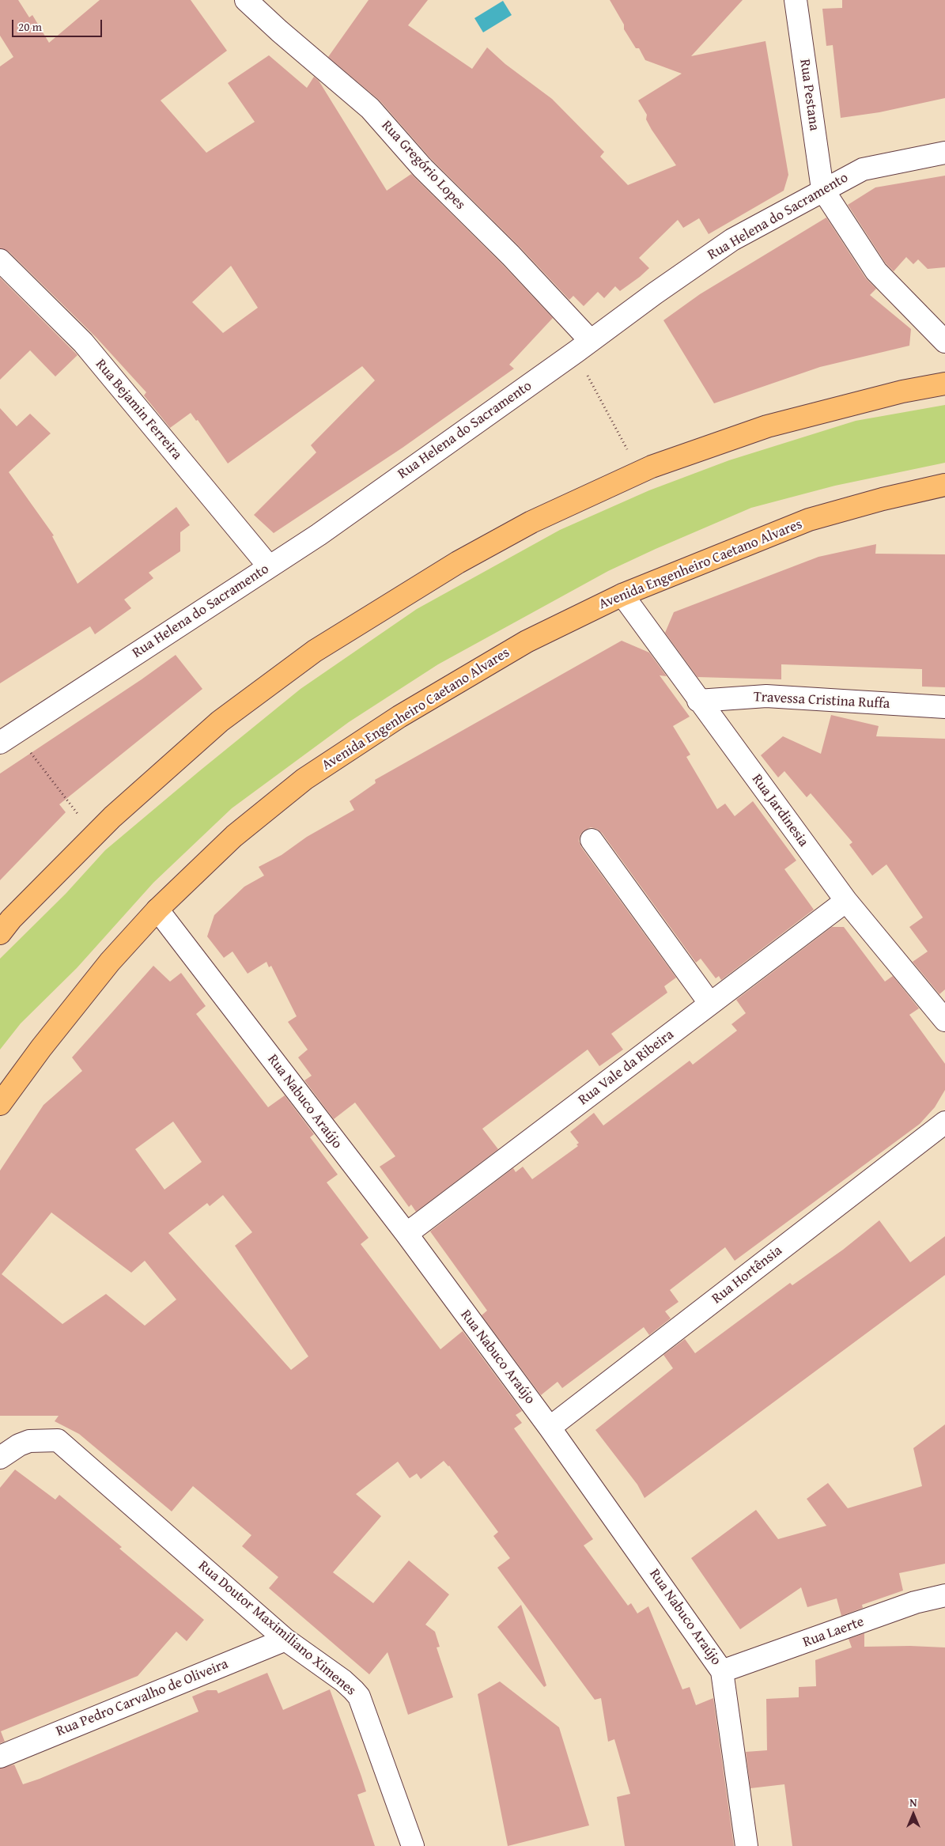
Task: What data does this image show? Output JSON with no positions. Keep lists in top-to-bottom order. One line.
{"streets":{"main road":["Avenida Engenheiro Caetano Alvares"],"street":["Rua Pestana","Rua Gregório Lopes","Rua Helena do Sacramento","Rua Bejamin Ferreira","Travessa Cristina Ruffa","Rua Jardinesia","Rua Vale da Ribeira","Rua Nabuco Araújo","Rua Hortênsia","Rua Doutor Maximiliano Ximenes","Rua Laerte","Rua Pedro Carvalho de Oliveira"]},"crossings":[["Rua Pestana","Rua Helena do Sacramento"],["Rua Gregório Lopes","Rua Helena do Sacramento"],["Rua Helena do Sacramento","Rua Bejamin Ferreira"],["Avenida Engenheiro Caetano Alvares","Rua Jardinesia"],["Avenida Engenheiro Caetano Alvares","Rua Nabuco Araújo"],["Travessa Cristina Ruffa","Rua Jardinesia"],["Rua Jardinesia","Rua Vale da Ribeira"],["Rua Vale da Ribeira","Rua Nabuco Araújo"],["Rua Nabuco Araújo","Rua Hortênsia"],["Rua Nabuco Araújo","Rua Laerte"],["Rua Doutor Maximiliano Ximenes","Rua Pedro Carvalho de Oliveira"]],"scale_bar":"20 m","north":"top"}
